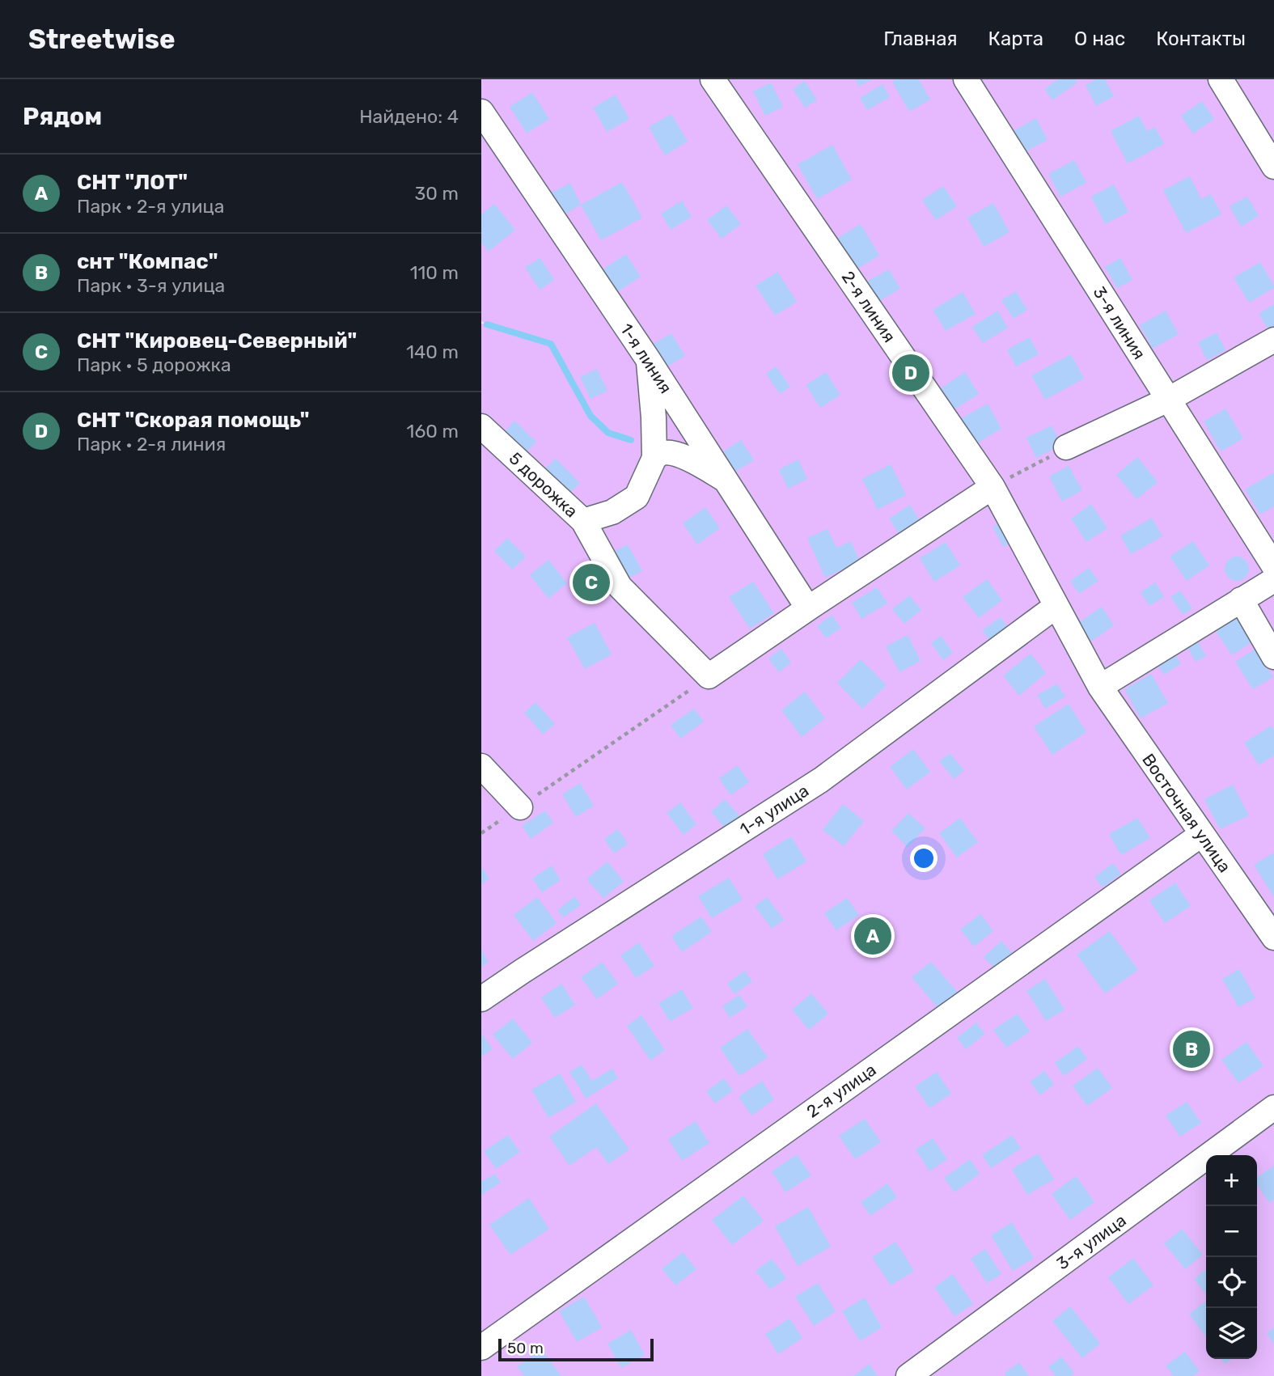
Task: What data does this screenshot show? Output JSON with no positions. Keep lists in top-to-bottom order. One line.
{"streets":{"street":["2-я линия","3-я линия","1-я линия","5 дорожка","1-я улица","Восточная улица","2-я улица","3-я улица"]},"crossings":[["2-я линия","1-я улица"],["2-я линия","Восточная улица"],["Восточная улица","2-я улица"]],"scale_bar":"50 m","page":{"header":"Streetwise","nav":["Главная","Карта","О нас","Контакты"],"heading":["Рядом","Найдено: 4"],"list":[{"mark":"A","name":"СНТ \"ЛОТ\"","note":"Парк · 2-я улица","value":"30 m"},{"mark":"B","name":"снт \"Компас\"","note":"Парк · 3-я улица","value":"110 m"},{"mark":"C","name":"СНТ \"Кировец-Северный\"","note":"Парк · 5 дорожка","value":"140 m"},{"mark":"D","name":"СНТ \"Скорая помощь\"","note":"Парк · 2-я линия","value":"160 m"}],"pins":["D","C","A","B"],"map_buttons":["+","−"],"scale":"50 m"}}
